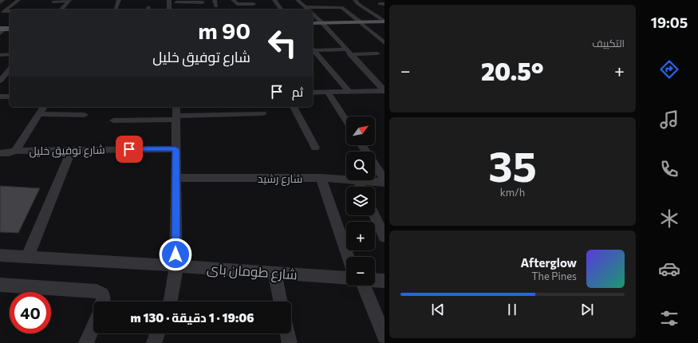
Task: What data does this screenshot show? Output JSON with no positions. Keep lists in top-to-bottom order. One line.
{"streets":{"street":["شارع توفيق خليل","شارع رشيد","شارع طومان باى"]},"north":"top right","page":{"tabs":"19:05","tile":["التكييف",["35","km/h"]],"turn":["90 m","شارع توفيق خليل"],"heat":["−","20.5°","+"],"then":"ثم","map_buttons":["+","−"],"song":["Afterglow","The Pines"],"limit":"40","trip":"19:06 · 1 دقيقة · 130 m"}}
